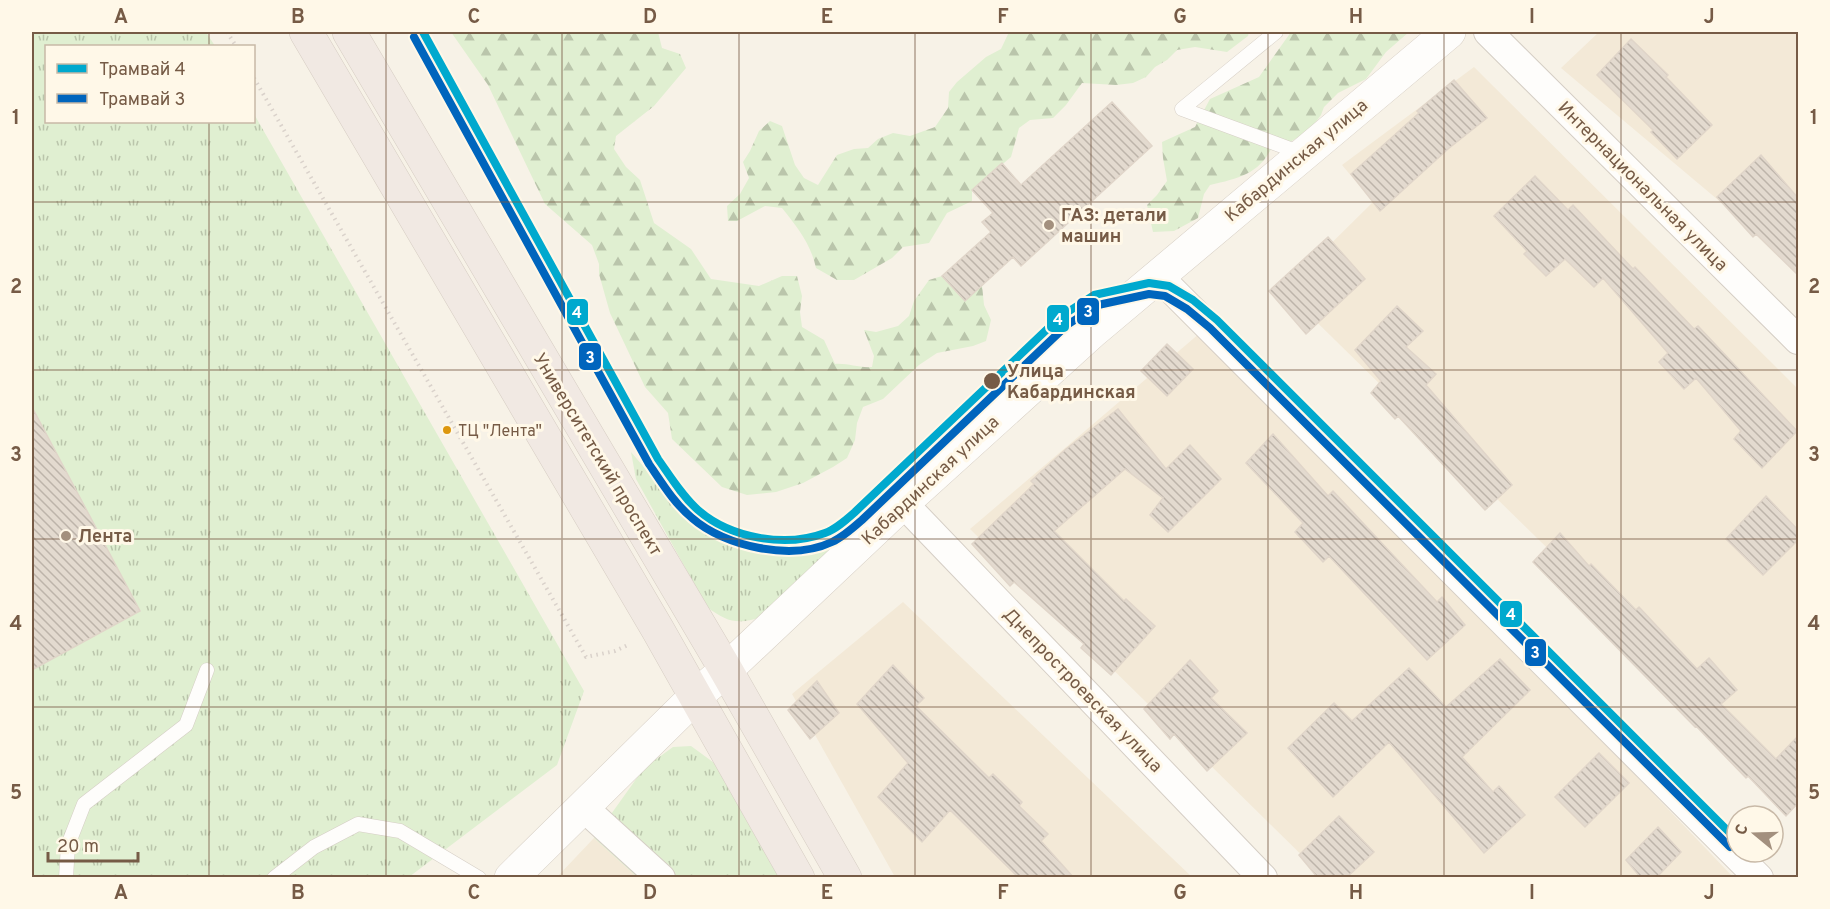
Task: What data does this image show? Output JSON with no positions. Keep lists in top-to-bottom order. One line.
{"streets":{"highway":["Университетский проспект"],"street":["Кабардинская улица","Интернациональная улица","Днепростроевская улица"]},"crossings":[["Кабардинская улица","Университетский проспект"],["Кабардинская улица","Днепростроевская улица"]],"places":["ГАЗ: детали машин","Улица Кабардинская","ТЦ \"Лента\"","Лента"],"lines":["tram line 4","tram line 3"],"legend":["Трамвай 4","Трамвай 3"],"scale_bar":"20 m","north":"left","grid":{"columns":["A","B","C","D","E","F","G","H","I","J"],"rows":["1","2","3","4","5"]}}
